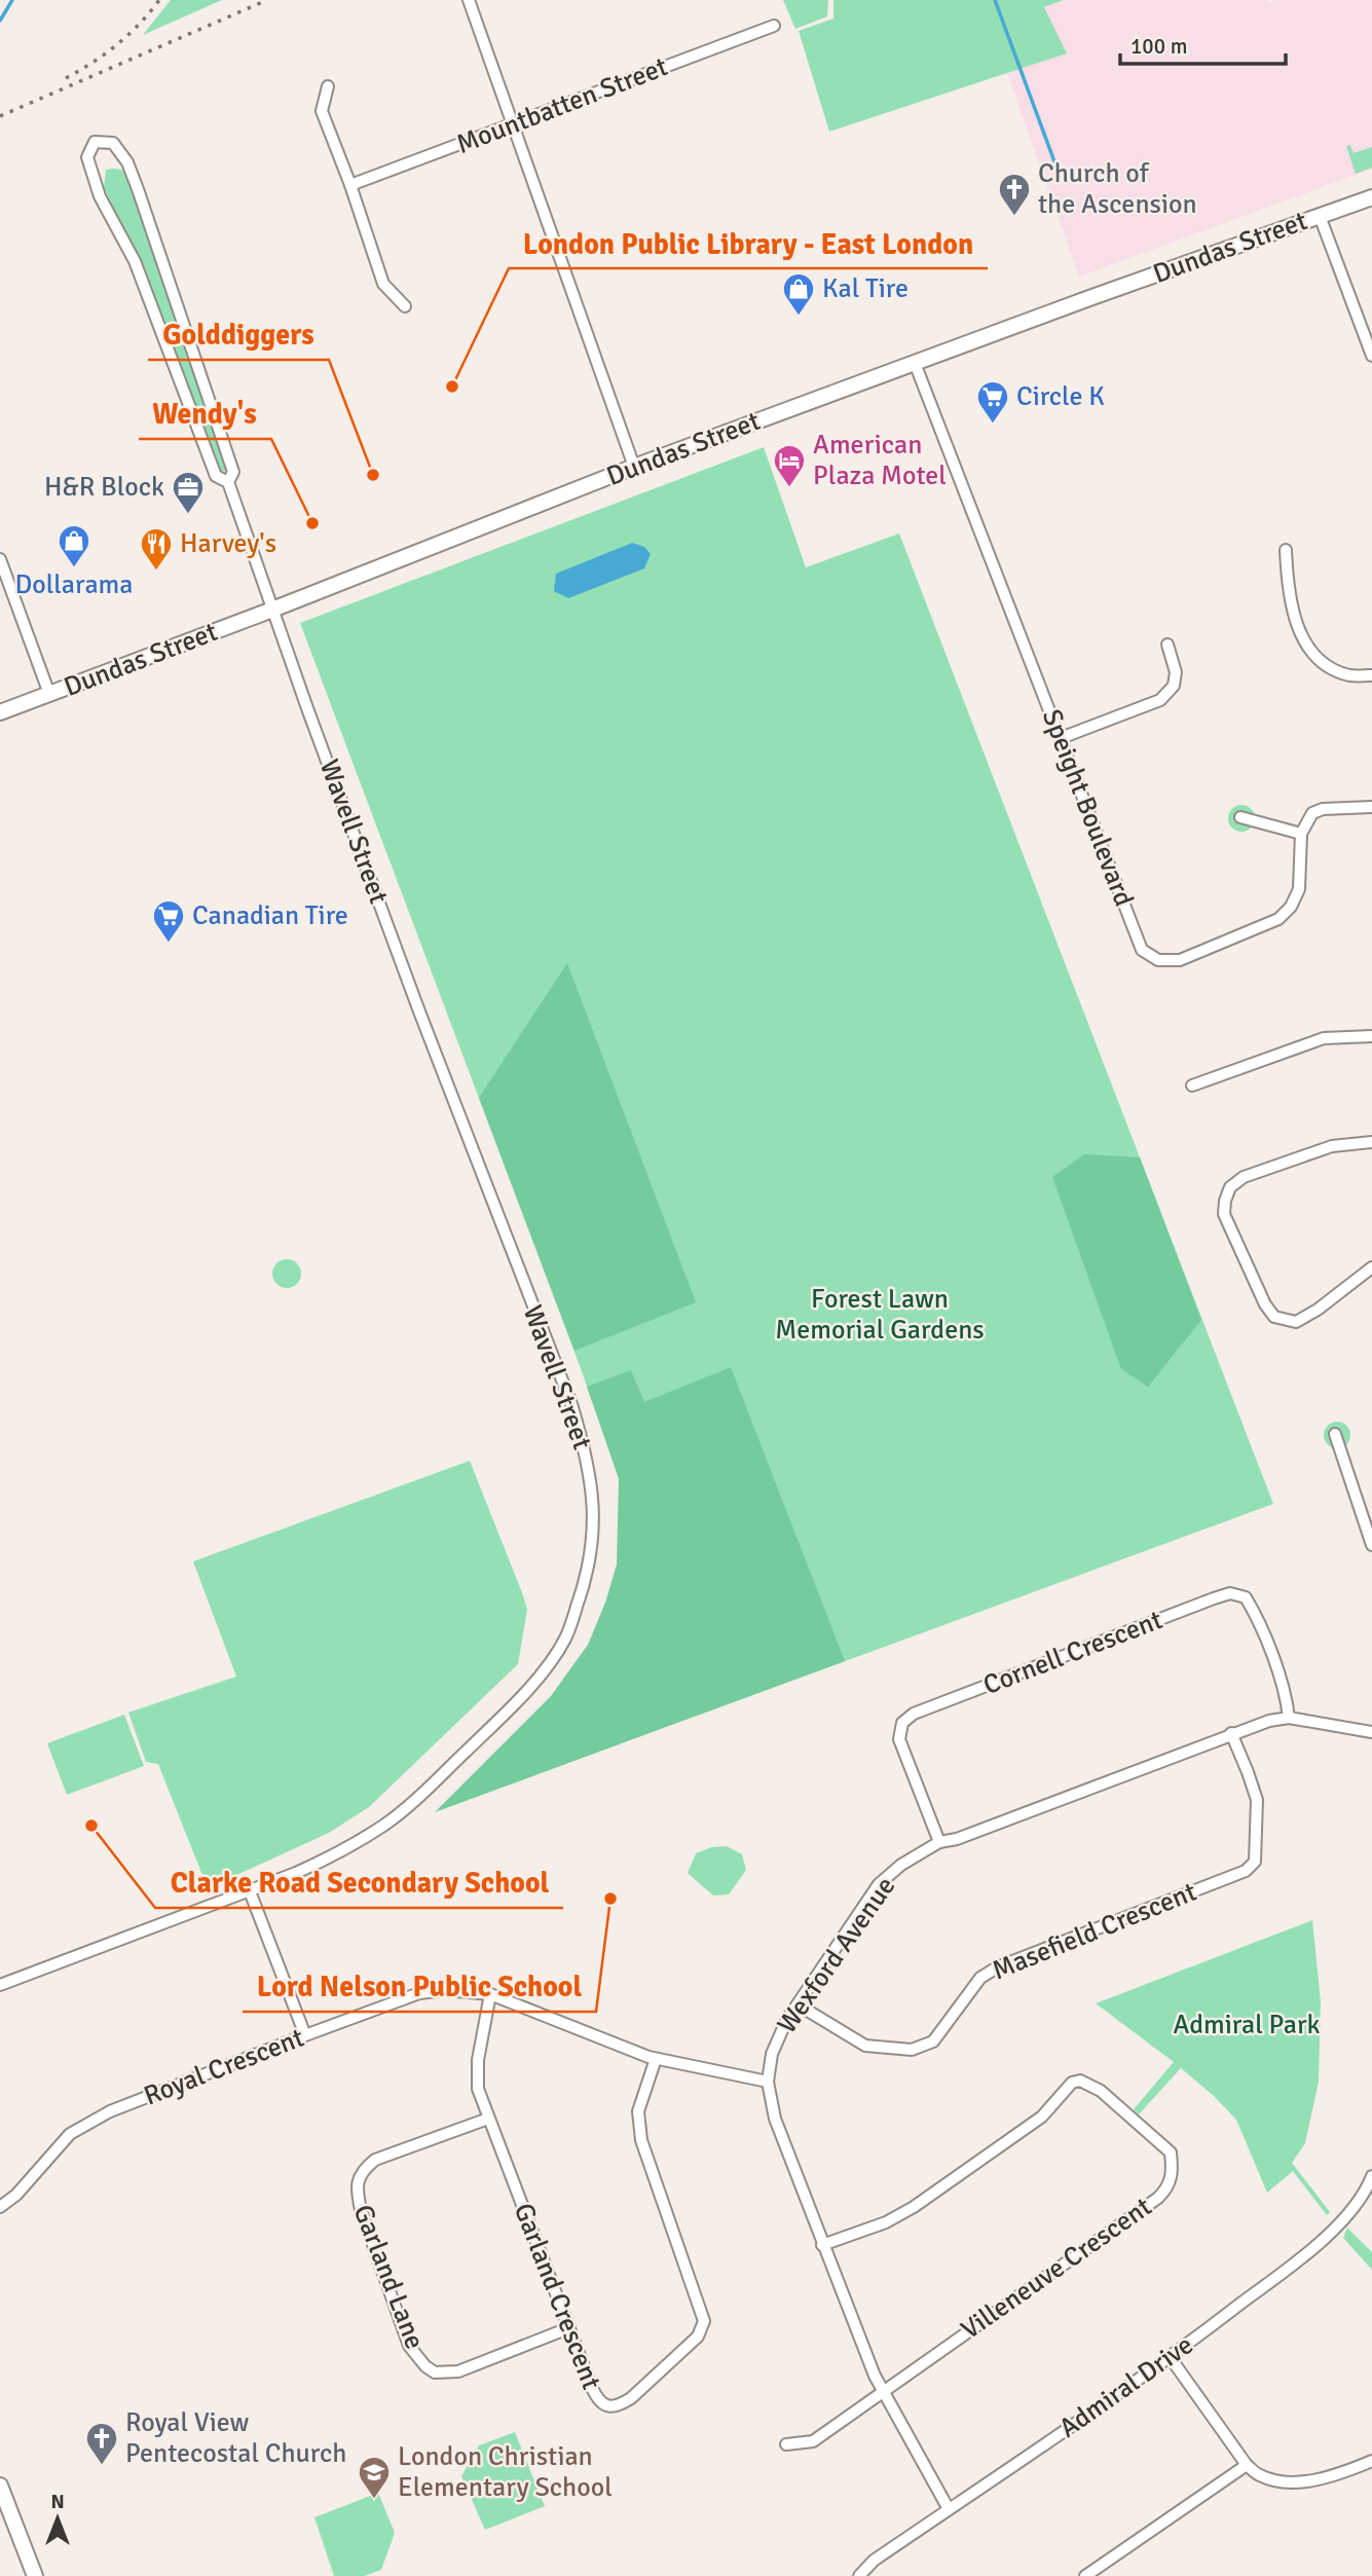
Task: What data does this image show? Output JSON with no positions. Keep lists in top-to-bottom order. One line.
{"streets":{"main road":["Dundas Street"],"street":["Mountbatten Street","Speight Boulevard","Wavell Street","Cornell Crescent","Masefield Crescent","Wexford Avenue","Royal Crescent","Villeneuve Crescent","Garland Lane","Garland Crescent","Admiral Drive"]},"crossings":[["Dundas Street","Speight Boulevard"],["Dundas Street","Wavell Street"],["Cornell Crescent","Wexford Avenue"],["Masefield Crescent","Wexford Avenue"],["Wexford Avenue","Royal Crescent"],["Wexford Avenue","Villeneuve Crescent"],["Wexford Avenue","Admiral Drive"],["Royal Crescent","Garland Crescent"],["Garland Lane","Garland Crescent"]],"parks":["Forest Lawn Memorial Gardens","Admiral Park"],"places":{"church":["Church of the Ascension","Royal View Pentecostal Church"],"shop":["Kal Tire","Dollarama"],"other":["London Public Library - East London","Golddiggers","Wendy's","Clarke Road Secondary School","Lord Nelson Public School"],"supermarket":["Circle K","Canadian Tire"],"hotel":["American Plaza Motel"],"office":["H&R Block"],"restaurant":["Harvey's"],"school or university":["London Christian Elementary School"]},"scale_bar":"100 m","north":"top"}
